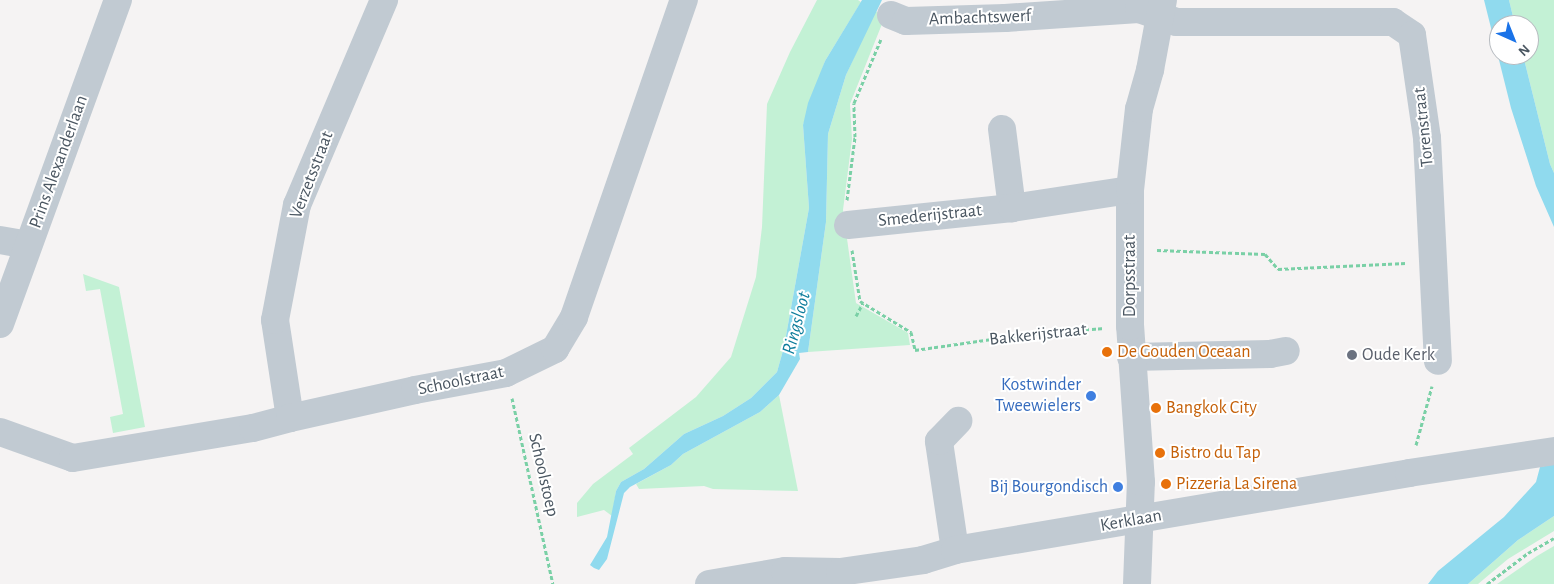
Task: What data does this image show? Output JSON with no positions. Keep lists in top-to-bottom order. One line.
{"streets":{"street":["Ambachtswerf","Torenstraat","Prins Alexanderlaan","Verzetsstraat","Smederijstraat","Dorpsstraat","Schoolstraat","Kerklaan"],"path":["Bakkerijstraat","Schoolstoep"]},"crossings":[["Ambachtswerf","Torenstraat"],["Ambachtswerf","Dorpsstraat"],["Torenstraat","Dorpsstraat"],["Verzetsstraat","Schoolstraat"],["Smederijstraat","Dorpsstraat"],["Dorpsstraat","Bakkerijstraat"],["Dorpsstraat","Kerklaan"],["Schoolstraat","Schoolstoep"]],"water":["Ringsloot"],"places":["De Gouden Oceaan","Oude Kerk","Kostwinder Tweewielers","Bangkok City","Bistro du Tap","Pizzeria La Sirena","Bij Bourgondisch"],"north":"bottom right"}
